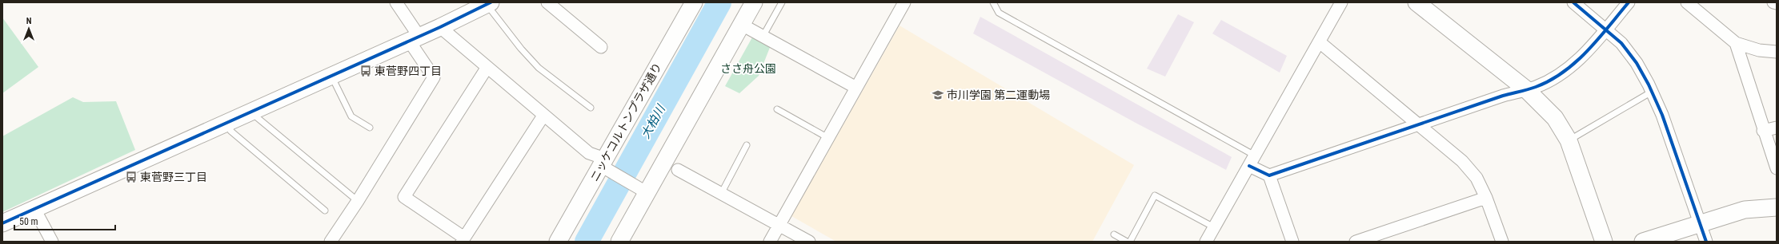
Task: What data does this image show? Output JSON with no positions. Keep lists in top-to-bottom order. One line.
{"streets":{"street":["ニッケコルトンプラザ通り"]},"water":["大柏川"],"parks":["ささ舟公園"],"places":{"bus stop":["東菅野四丁目","東菅野三丁目"],"school or university":["市川学園 第二運動場"]},"scale_bar":"50 m","north":"top"}
